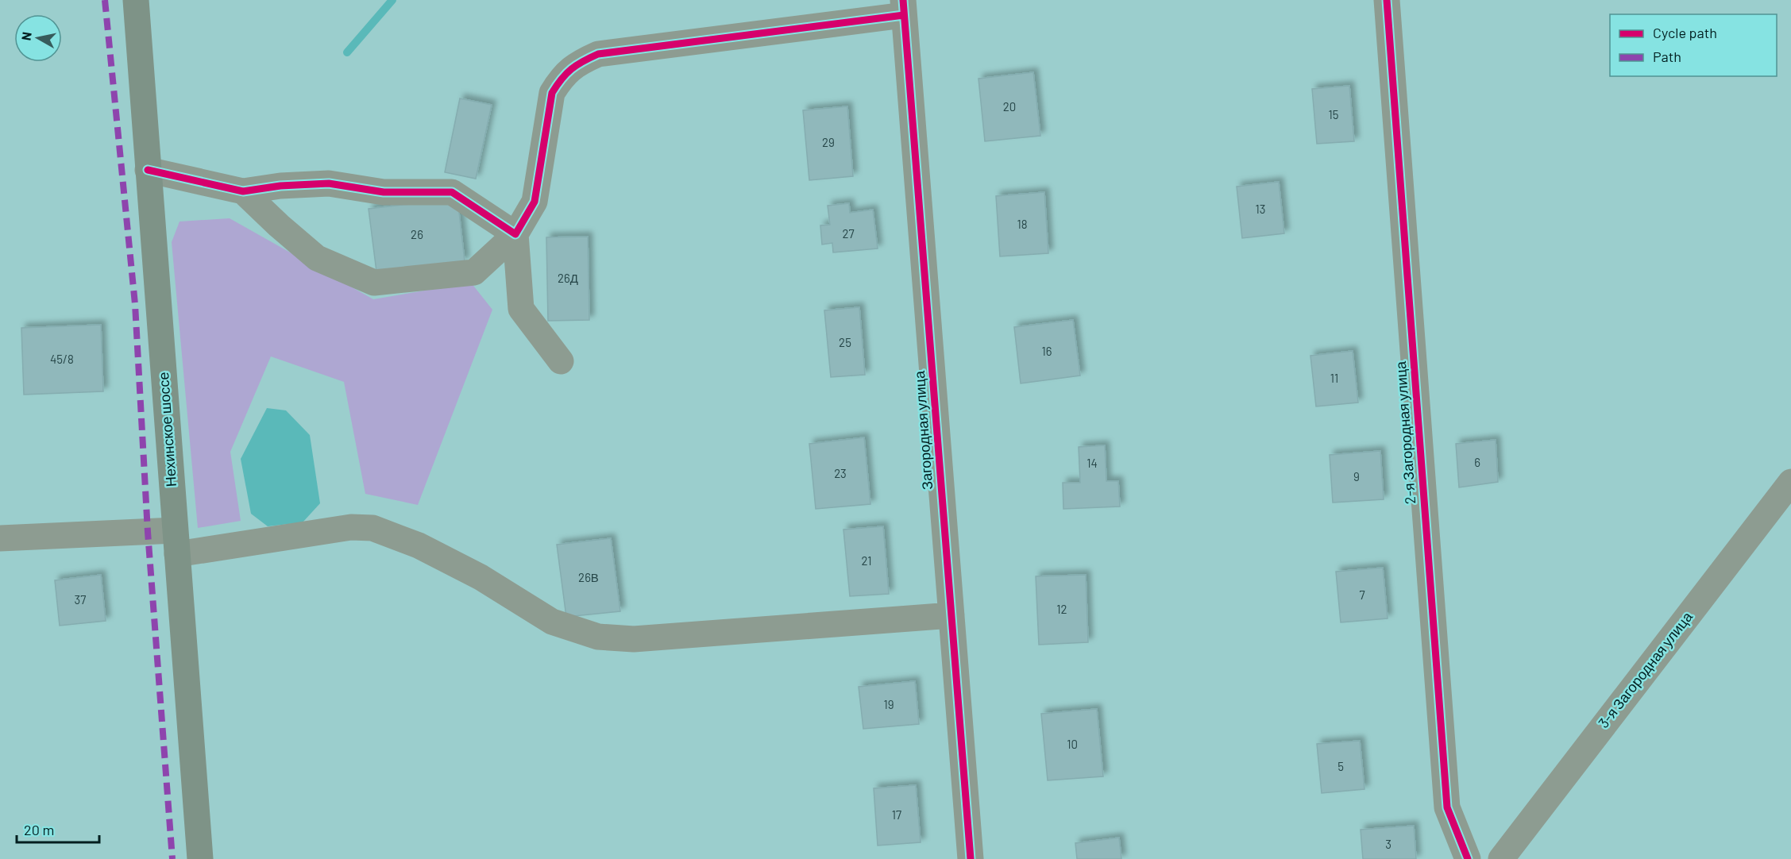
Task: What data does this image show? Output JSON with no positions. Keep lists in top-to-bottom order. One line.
{"streets":{"main road":["Нехинское шоссе"],"street":["Загородная улица","2-я Загородная улица","3-я Загородная улица"]},"house_numbers":["20","15","29","13","18","27","26","26Д","25","16","45/8","11","6","14","23","9","21","26В","7","37","12","19","10","5","17","3"],"legend":["Cycle path","Path"],"scale_bar":"20 m","north":"left"}
